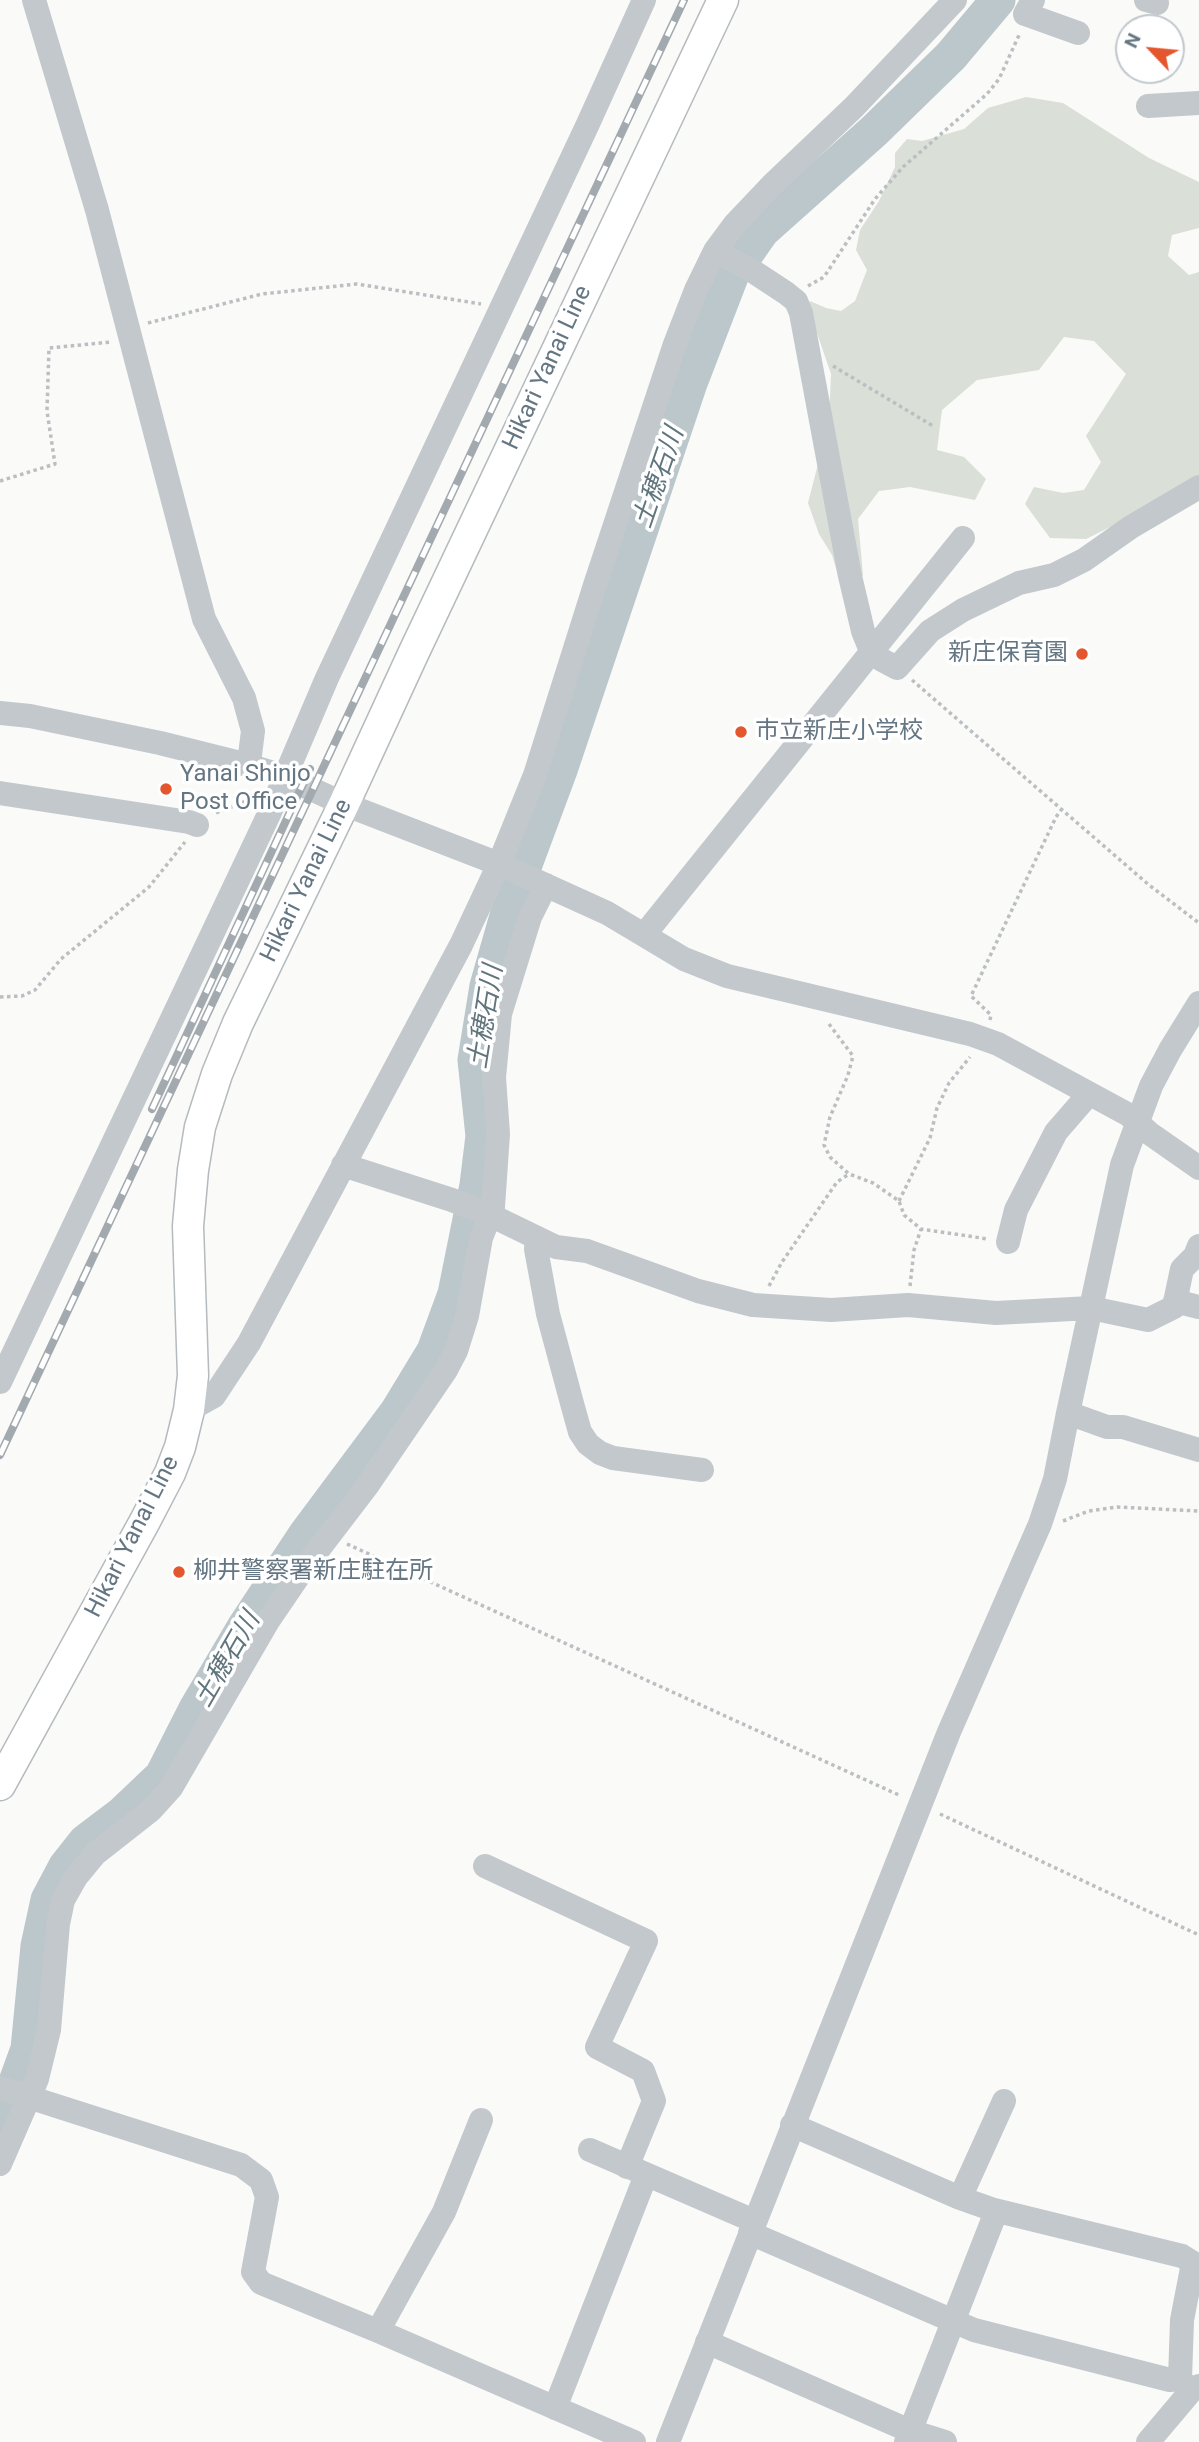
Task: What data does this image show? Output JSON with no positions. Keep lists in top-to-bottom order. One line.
{"streets":{"main road":["Hikari Yanai Line"]},"water":["土穂石川"],"places":["新庄保育園","市立新庄小学校","Yanai Shinjo Post Office","柳井警察署新庄駐在所"],"north":"top left"}
